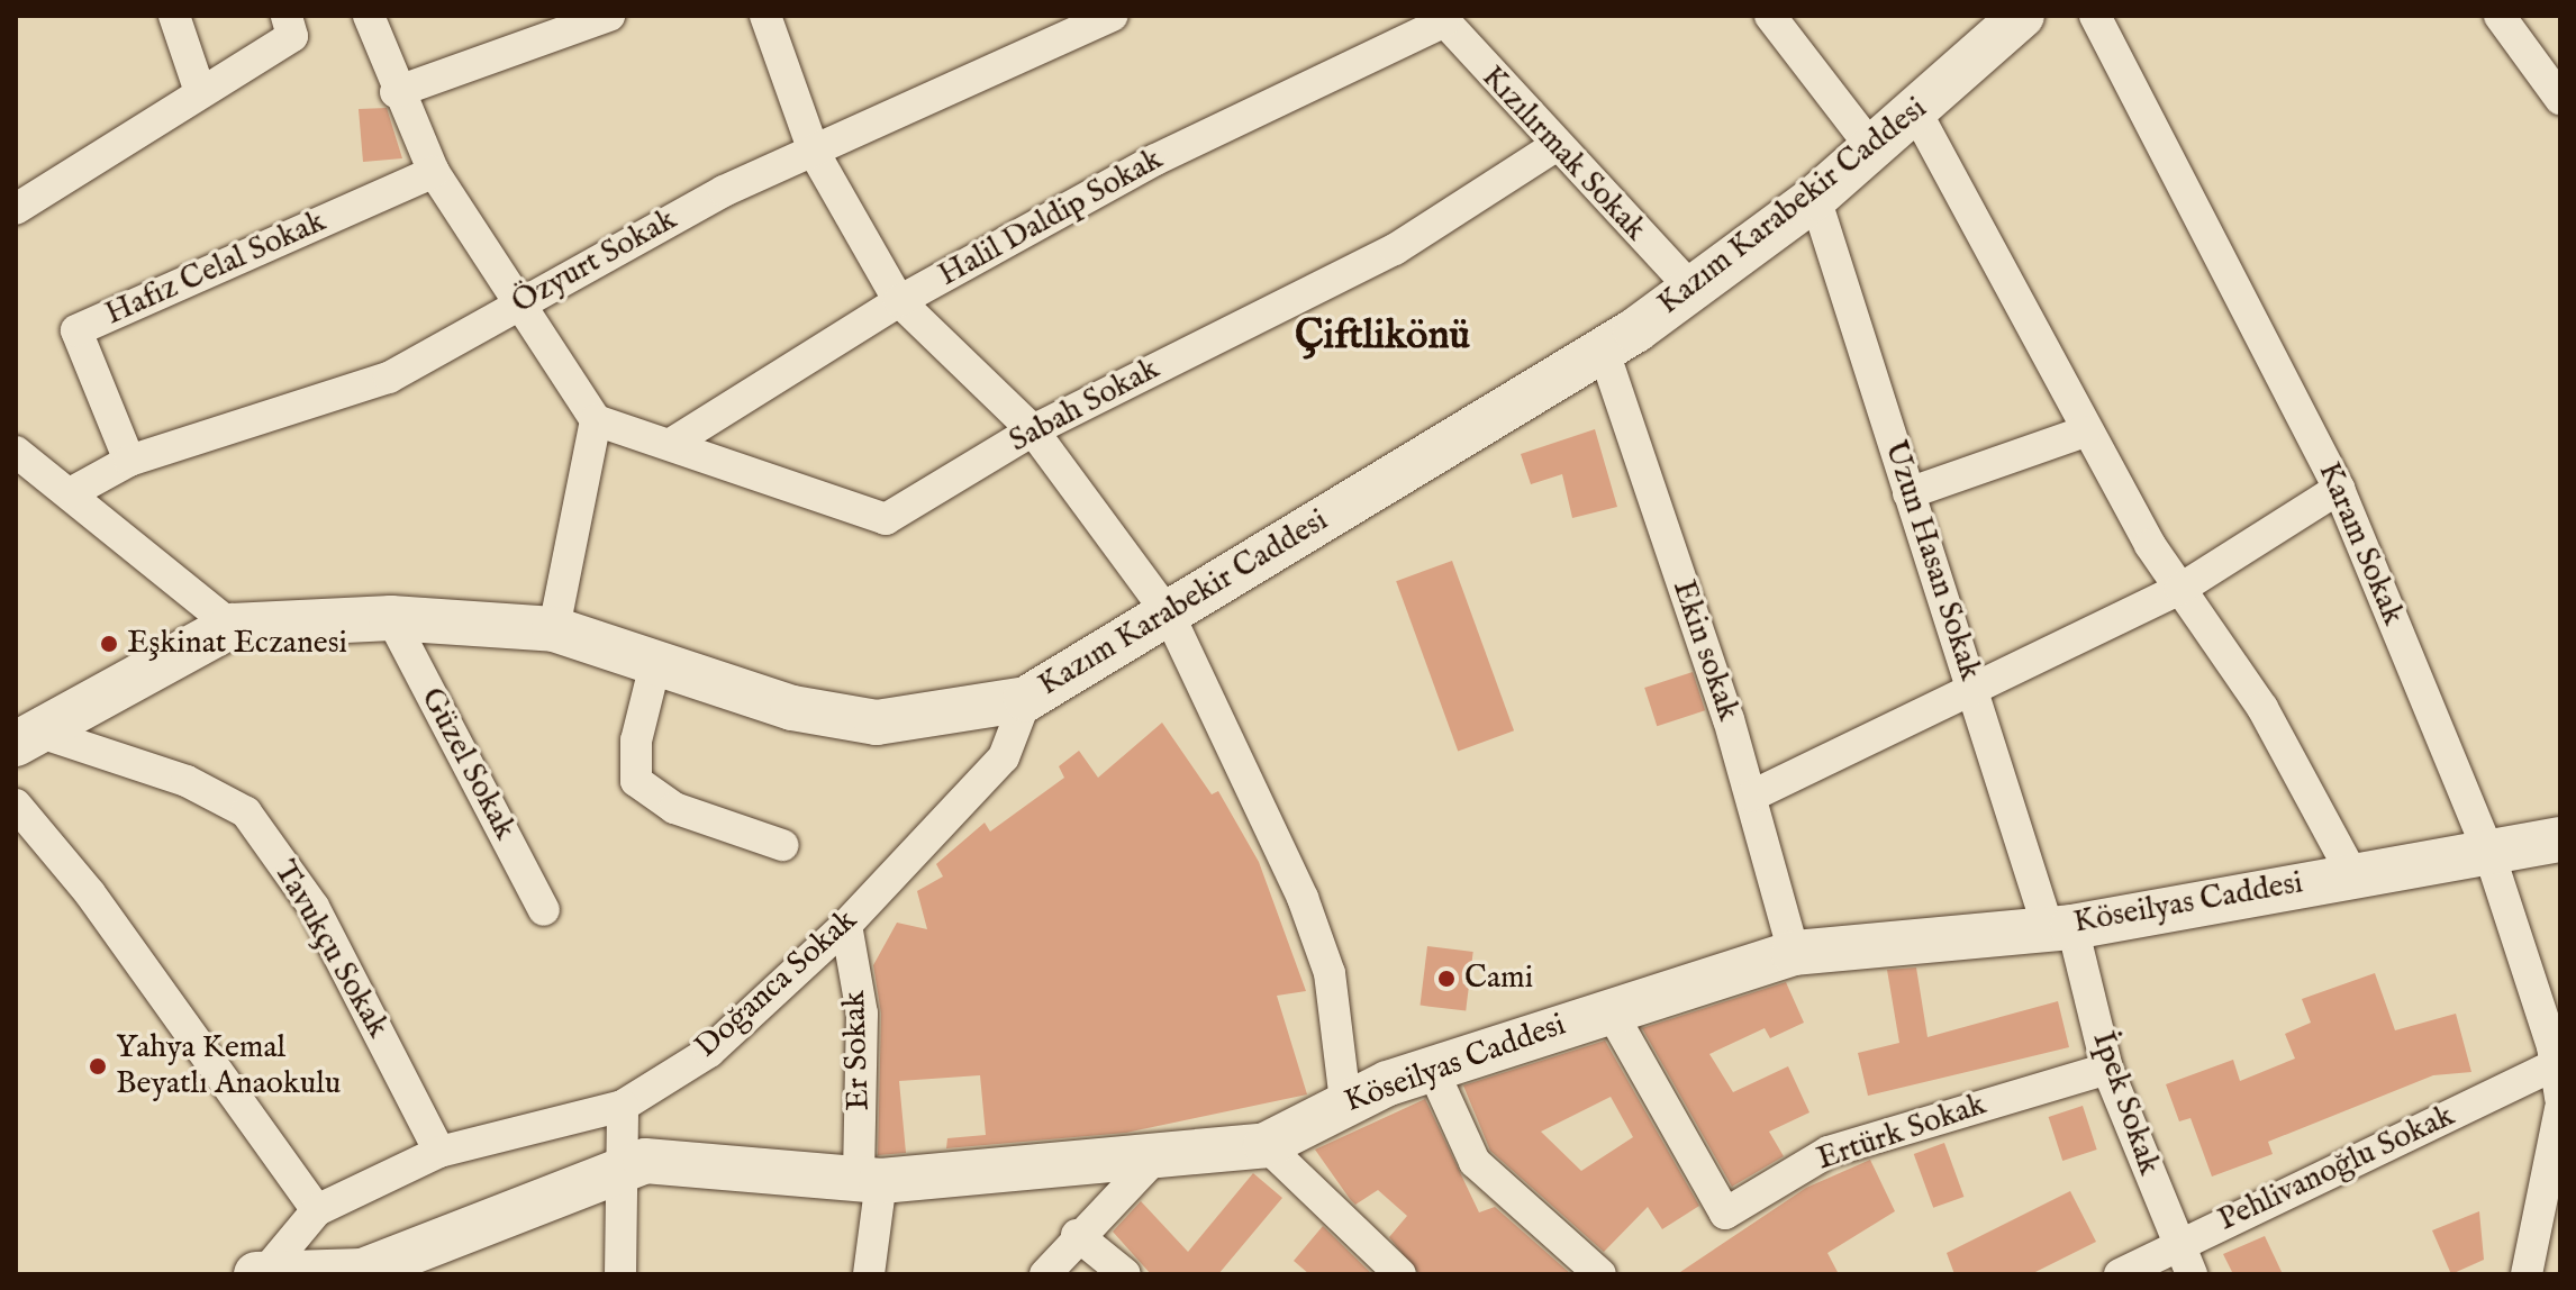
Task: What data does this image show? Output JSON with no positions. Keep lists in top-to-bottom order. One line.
{"streets":{"street":["Kızılırmak Sokak","Kazım Karabekir Caddesi","Halil Daldip Sokak","Özyurt Sokak","Hafız Celal Sokak","Sabah Sokak","Karam Sokak","Uzun Hasan Sokak","Ekin sokak","Güzel Sokak","Köseilyas Caddesi","Tavukçu Sokak","Doğanca Sokak","Er Sokak","İpek Sokak","Ertürk Sokak","Pehlivanoğlu Sokak"]},"crossings":[["Kızılırmak Sokak","Kazım Karabekir Caddesi"],["Kızılırmak Sokak","Halil Daldip Sokak"],["Kızılırmak Sokak","Sabah Sokak"],["Kazım Karabekir Caddesi","Uzun Hasan Sokak"],["Kazım Karabekir Caddesi","Ekin sokak"],["Kazım Karabekir Caddesi","Güzel Sokak"],["Kazım Karabekir Caddesi","Tavukçu Sokak"],["Kazım Karabekir Caddesi","Doğanca Sokak"],["Halil Daldip Sokak","Sabah Sokak"],["Özyurt Sokak","Hafız Celal Sokak"],["Karam Sokak","Köseilyas Caddesi"],["Karam Sokak","Pehlivanoğlu Sokak"],["Uzun Hasan Sokak","Köseilyas Caddesi"],["Uzun Hasan Sokak","İpek Sokak"],["Ekin sokak","Köseilyas Caddesi"],["Köseilyas Caddesi","Doğanca Sokak"],["Köseilyas Caddesi","Er Sokak"],["Köseilyas Caddesi","İpek Sokak"],["Köseilyas Caddesi","Ertürk Sokak"],["Tavukçu Sokak","Doğanca Sokak"],["Doğanca Sokak","Er Sokak"],["İpek Sokak","Ertürk Sokak"],["İpek Sokak","Pehlivanoğlu Sokak"]],"districts":["Çiftlikönü"],"places":["Eşkinat Eczanesi","Cami","Yahya Kemal Beyatlı Anaokulu"]}
